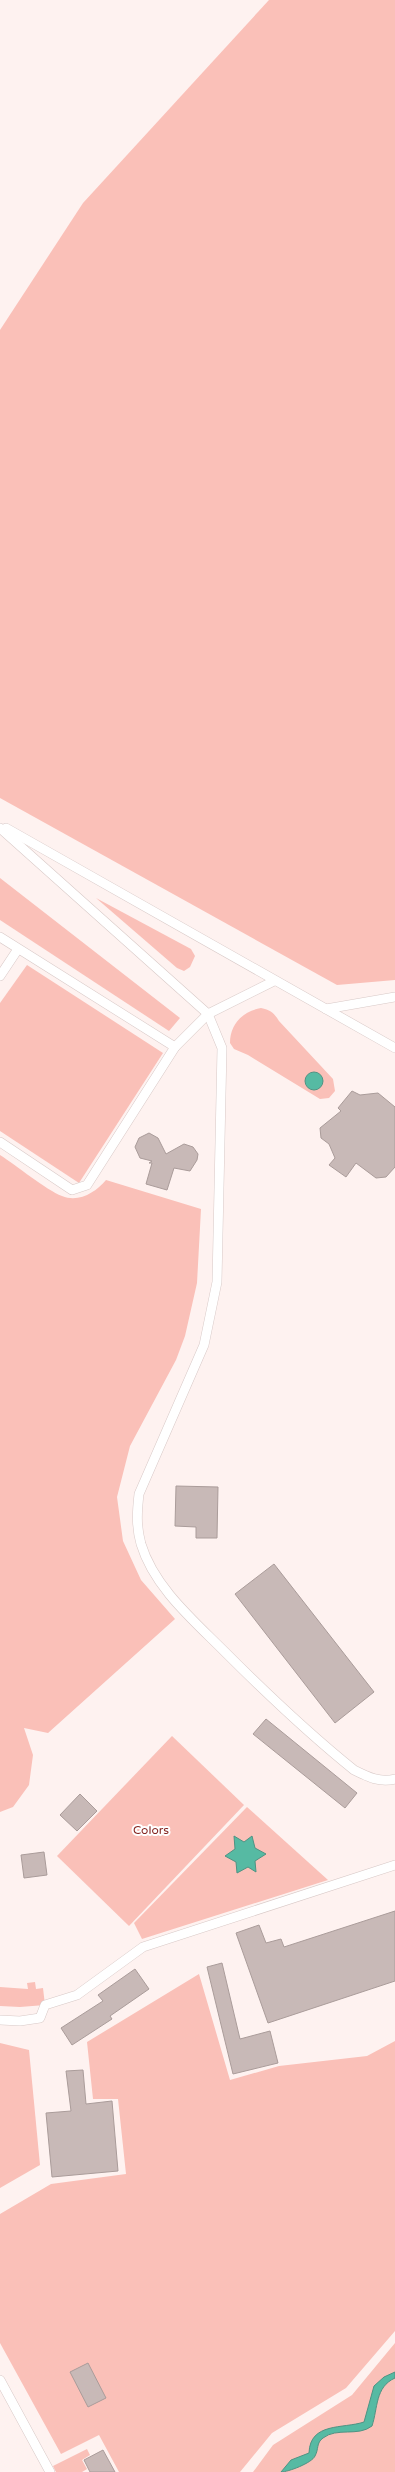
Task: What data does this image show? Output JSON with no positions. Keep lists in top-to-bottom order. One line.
{"parks":["Colors"]}
